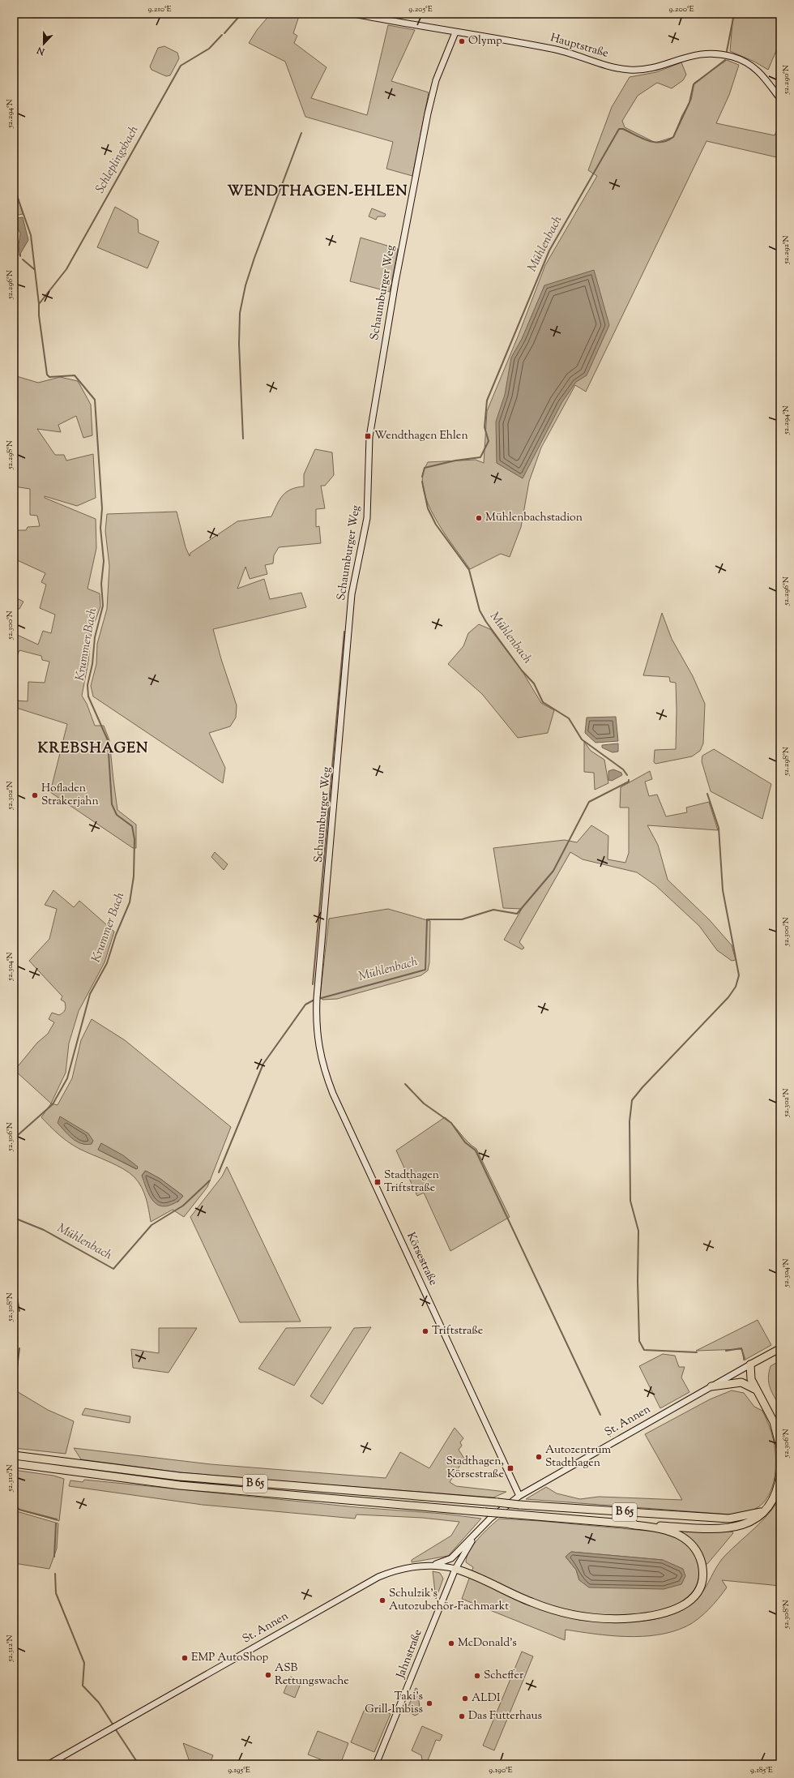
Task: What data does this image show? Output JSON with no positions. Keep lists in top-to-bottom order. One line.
{"streets":{"highway":["B 65"],"main road":["Hauptstraße","Schaumburger Weg","Körsestraße","St. Annen","Jahnstraße"]},"crossings":[["Hauptstraße","Schaumburger Weg"],["Schaumburger Weg","Körsestraße"],["Körsestraße","St. Annen"],["St. Annen","Jahnstraße"]],"districts":["WENDTHAGEN-EHLEN","KREBSHAGEN"],"water":["Schleplingsbach","Mühlenbach","Krummer Bach"],"places":{"other":["Olymp","Mühlenbachstadion","Hofladen Strakerjahn","Triftstraße","Autozentrum Stadthagen","Schulzik's Autozubehör-Fachmarkt","McDonald's","EMP AutoShop","ASB Rettungswache","Scheffer","ALDI","Taki's Grill-Imbiss","Das Futterhaus"],"transit":["Wendthagen Ehlen","Stadthagen Triftstraße","Stadthagen, Körsestraße"]},"north":"bottom","coordinates":["9.210°E","9.205°E","9.200°E","52.290°N","52.294°N","52.292°N","52.296°N","52.298°N","52.300°N","52.302°N","52.304°N","52.306°N","52.308°N","52.310°N","52.312°N","9.195°E","9.190°E","9.185°E"]}
